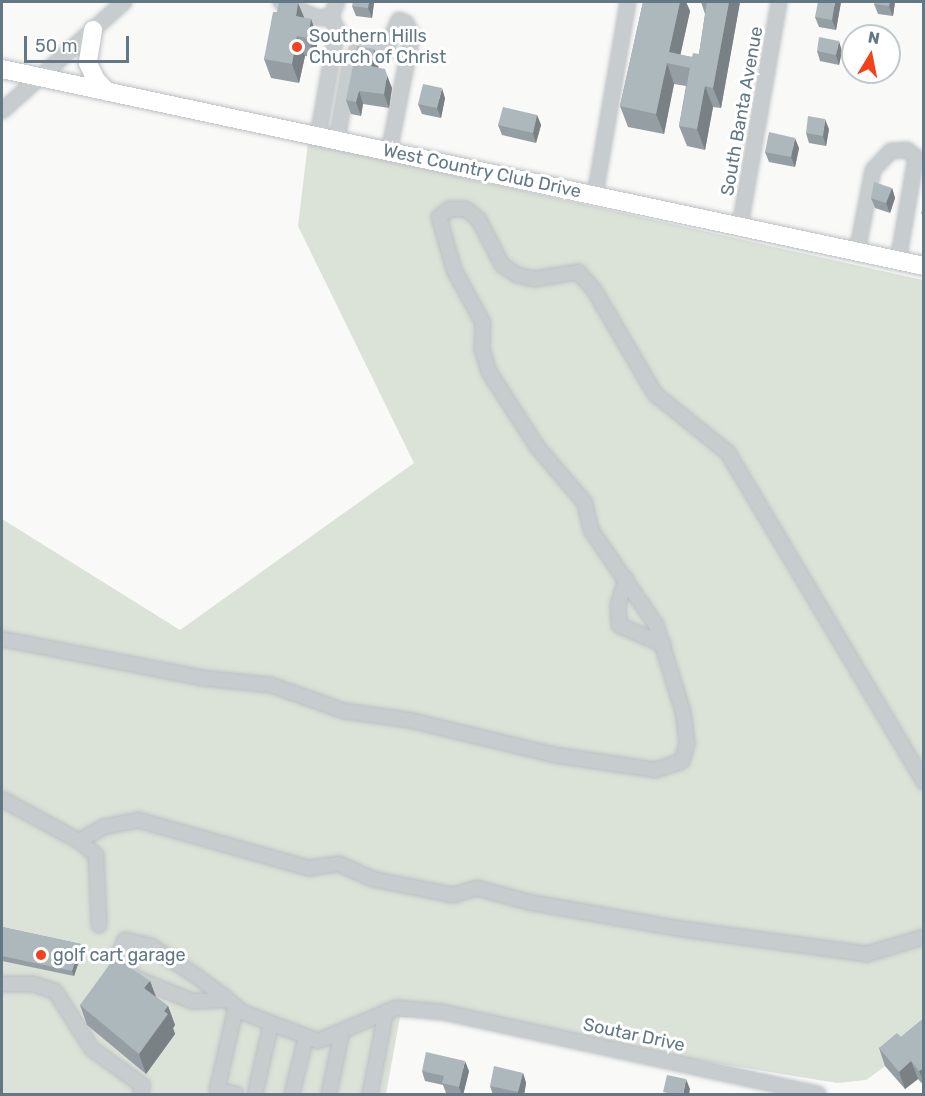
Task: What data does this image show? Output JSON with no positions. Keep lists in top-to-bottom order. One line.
{"streets":{"main road":["West Country Club Drive"],"street":["South Banta Avenue","Soutar Drive"]},"crossings":[["South Banta Avenue","West Country Club Drive"]],"places":["Southern Hills Church of Christ","golf cart garage"],"scale_bar":"50 m","north":"top"}
